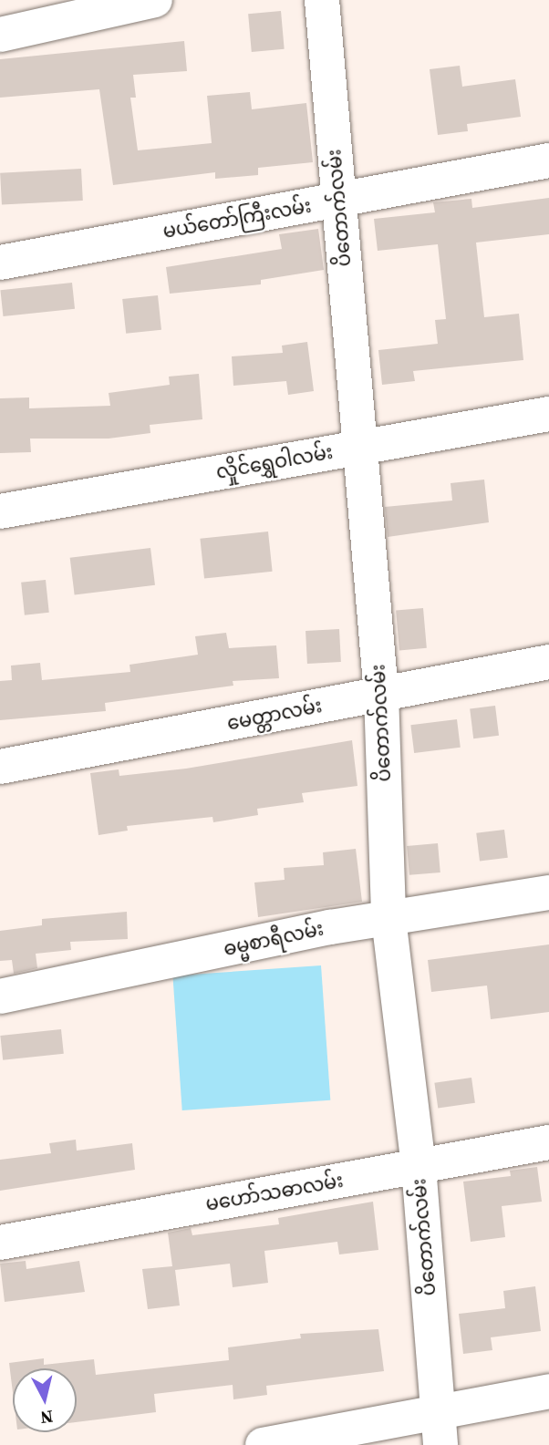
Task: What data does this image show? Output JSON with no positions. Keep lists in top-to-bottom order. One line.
{"streets":{"street":["ပိတောက်လမ်း","မယ်တော်ကြီးလမ်း","လှိုင်ရွှေဝါလမ်း","မေတ္တာလမ်း","ဓမ္မစာရီလမ်း","မဟော်သဓာလမ်း"]},"crossings":[["ပိတောက်လမ်း","မယ်တော်ကြီးလမ်း"],["ပိတောက်လမ်း","လှိုင်ရွှေဝါလမ်း"],["ပိတောက်လမ်း","မေတ္တာလမ်း"],["ပိတောက်လမ်း","ဓမ္မစာရီလမ်း"],["ပိတောက်လမ်း","မဟော်သဓာလမ်း"]],"north":"bottom"}
